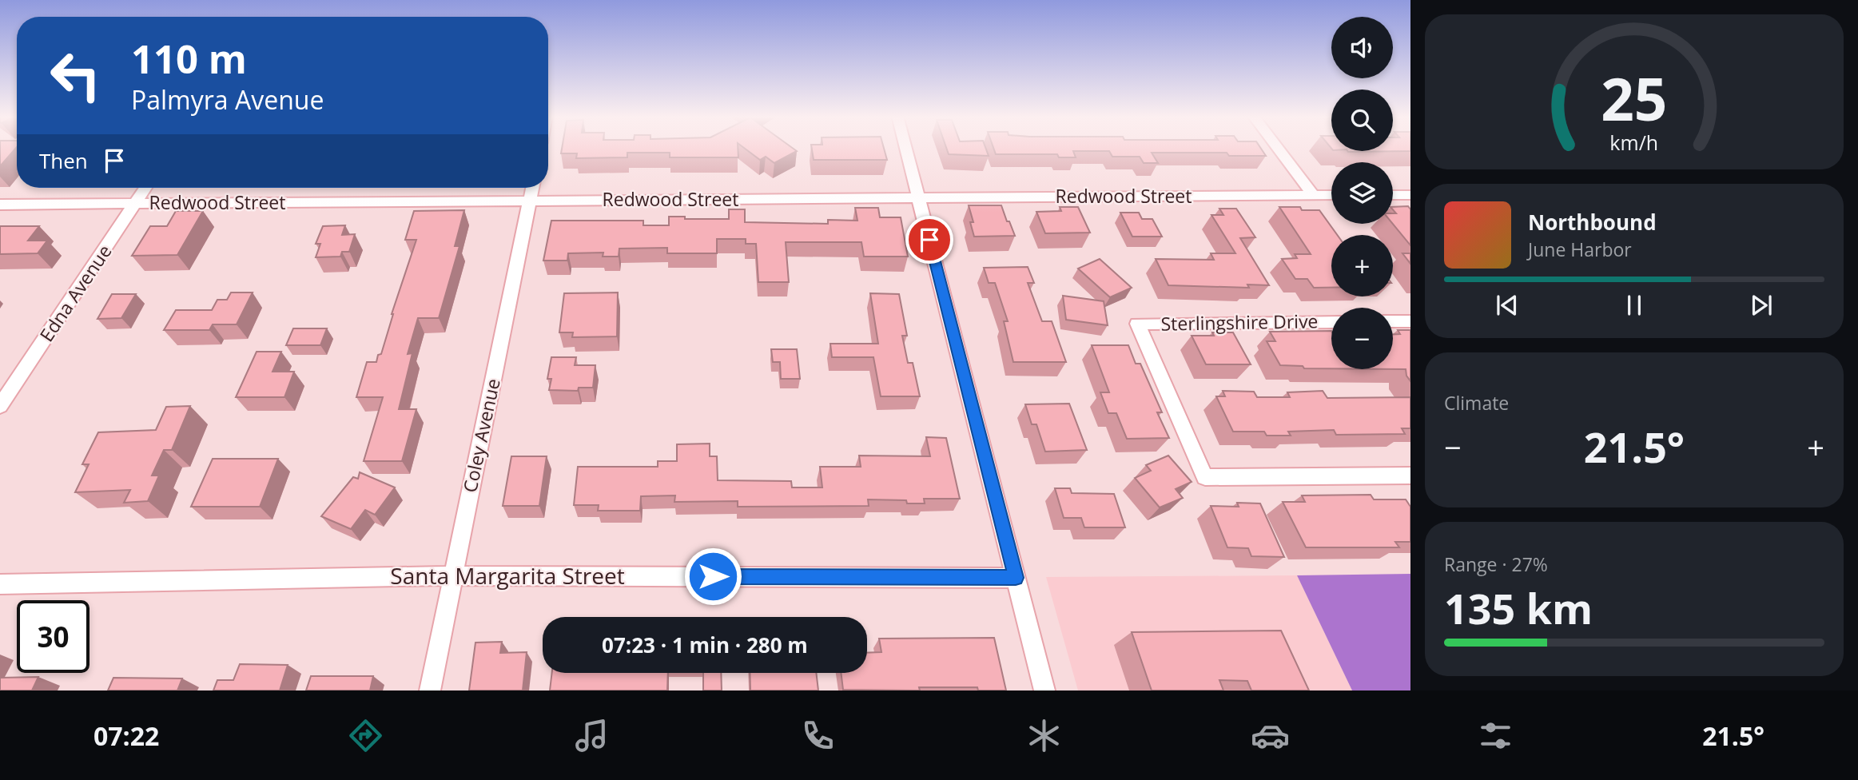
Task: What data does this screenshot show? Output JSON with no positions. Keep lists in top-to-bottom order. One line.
{"streets":{"street":["Redwood Street","Edna Avenue","Sterlingshire Drive","Coley Avenue","Santa Margarita Street"]},"crossings":[["Redwood Street","Edna Avenue"],["Redwood Street","Coley Avenue"],["Coley Avenue","Santa Margarita Street"]],"page":{"map_buttons":["+","−"],"turn":["110 m","Palmyra Avenue"],"then":"Then","song":["Northbound","June Harbor"],"tile":["Climate",["Range · 27%","135 km"]],"heat":["−","21.5°","+"],"limit":"30","trip":"07:23 · 1 min · 280 m","tabs":["07:22","21.5°"],"gauge":["25","km/h"]}}
